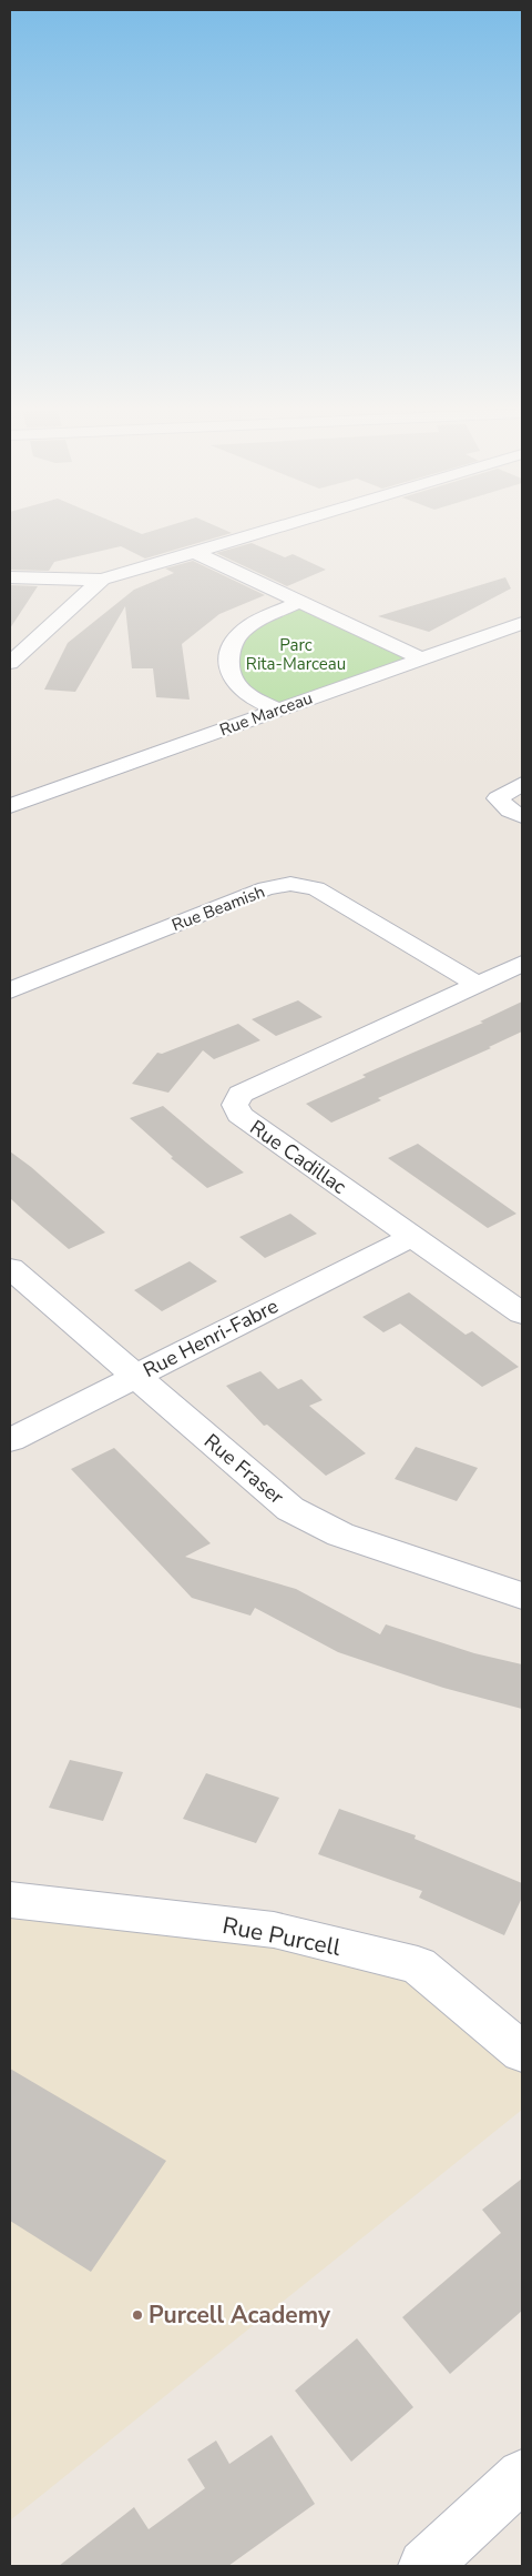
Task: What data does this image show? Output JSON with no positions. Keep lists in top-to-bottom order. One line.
{"streets":{"street":["Rue Marceau","Rue Beamish","Rue Cadillac","Rue Henri-Fabre","Rue Fraser","Rue Purcell"]},"crossings":[["Rue Beamish","Rue Cadillac"],["Rue Cadillac","Rue Henri-Fabre"],["Rue Henri-Fabre","Rue Fraser"]],"parks":["Parc Rita-Marceau"],"places":["Purcell Academy"]}
